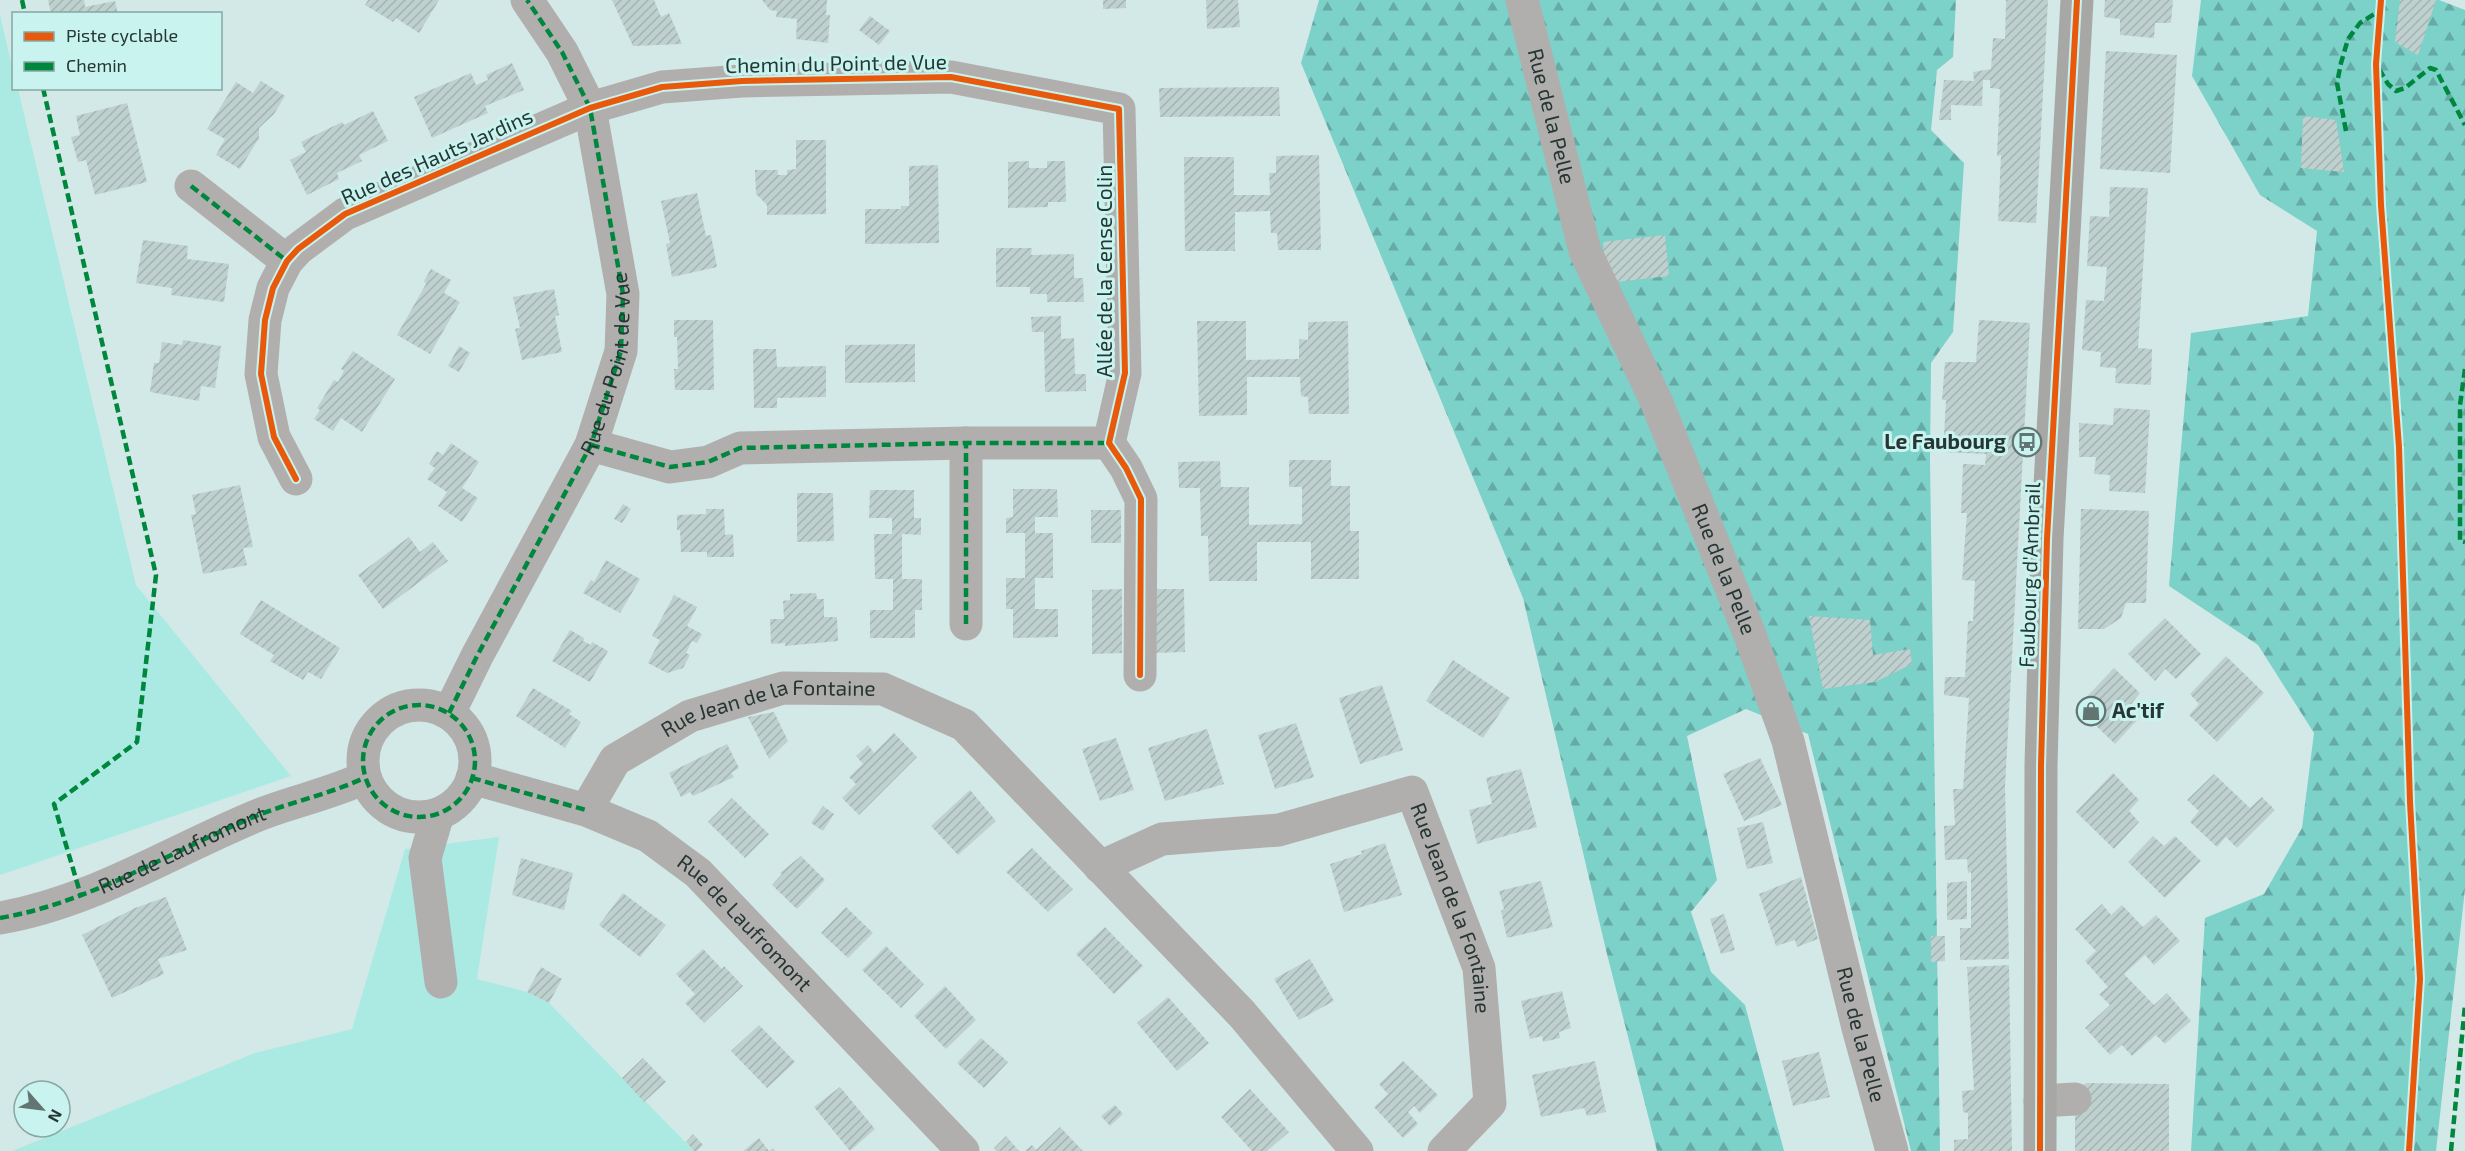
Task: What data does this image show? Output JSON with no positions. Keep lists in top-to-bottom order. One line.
{"streets":{"main road":["Faubourg d'Ambrail"],"street":["Chemin du Point de Vue","Rue de la Pelle","Rue des Hauts Jardins","Allée de la Cense Colin","Rue du Point de Vue","Rue Jean de la Fontaine","Rue de Laufromont"]},"crossings":[["Chemin du Point de Vue","Rue des Hauts Jardins"],["Chemin du Point de Vue","Allée de la Cense Colin"],["Chemin du Point de Vue","Rue du Point de Vue"],["Rue des Hauts Jardins","Rue du Point de Vue"],["Rue du Point de Vue","Rue de Laufromont"],["Rue Jean de la Fontaine","Rue de Laufromont"]],"places":{"bus stop":["Le Faubourg"],"shop":["Ac'tif"]},"legend":["Piste cyclable","Chemin"],"north":"bottom right"}
